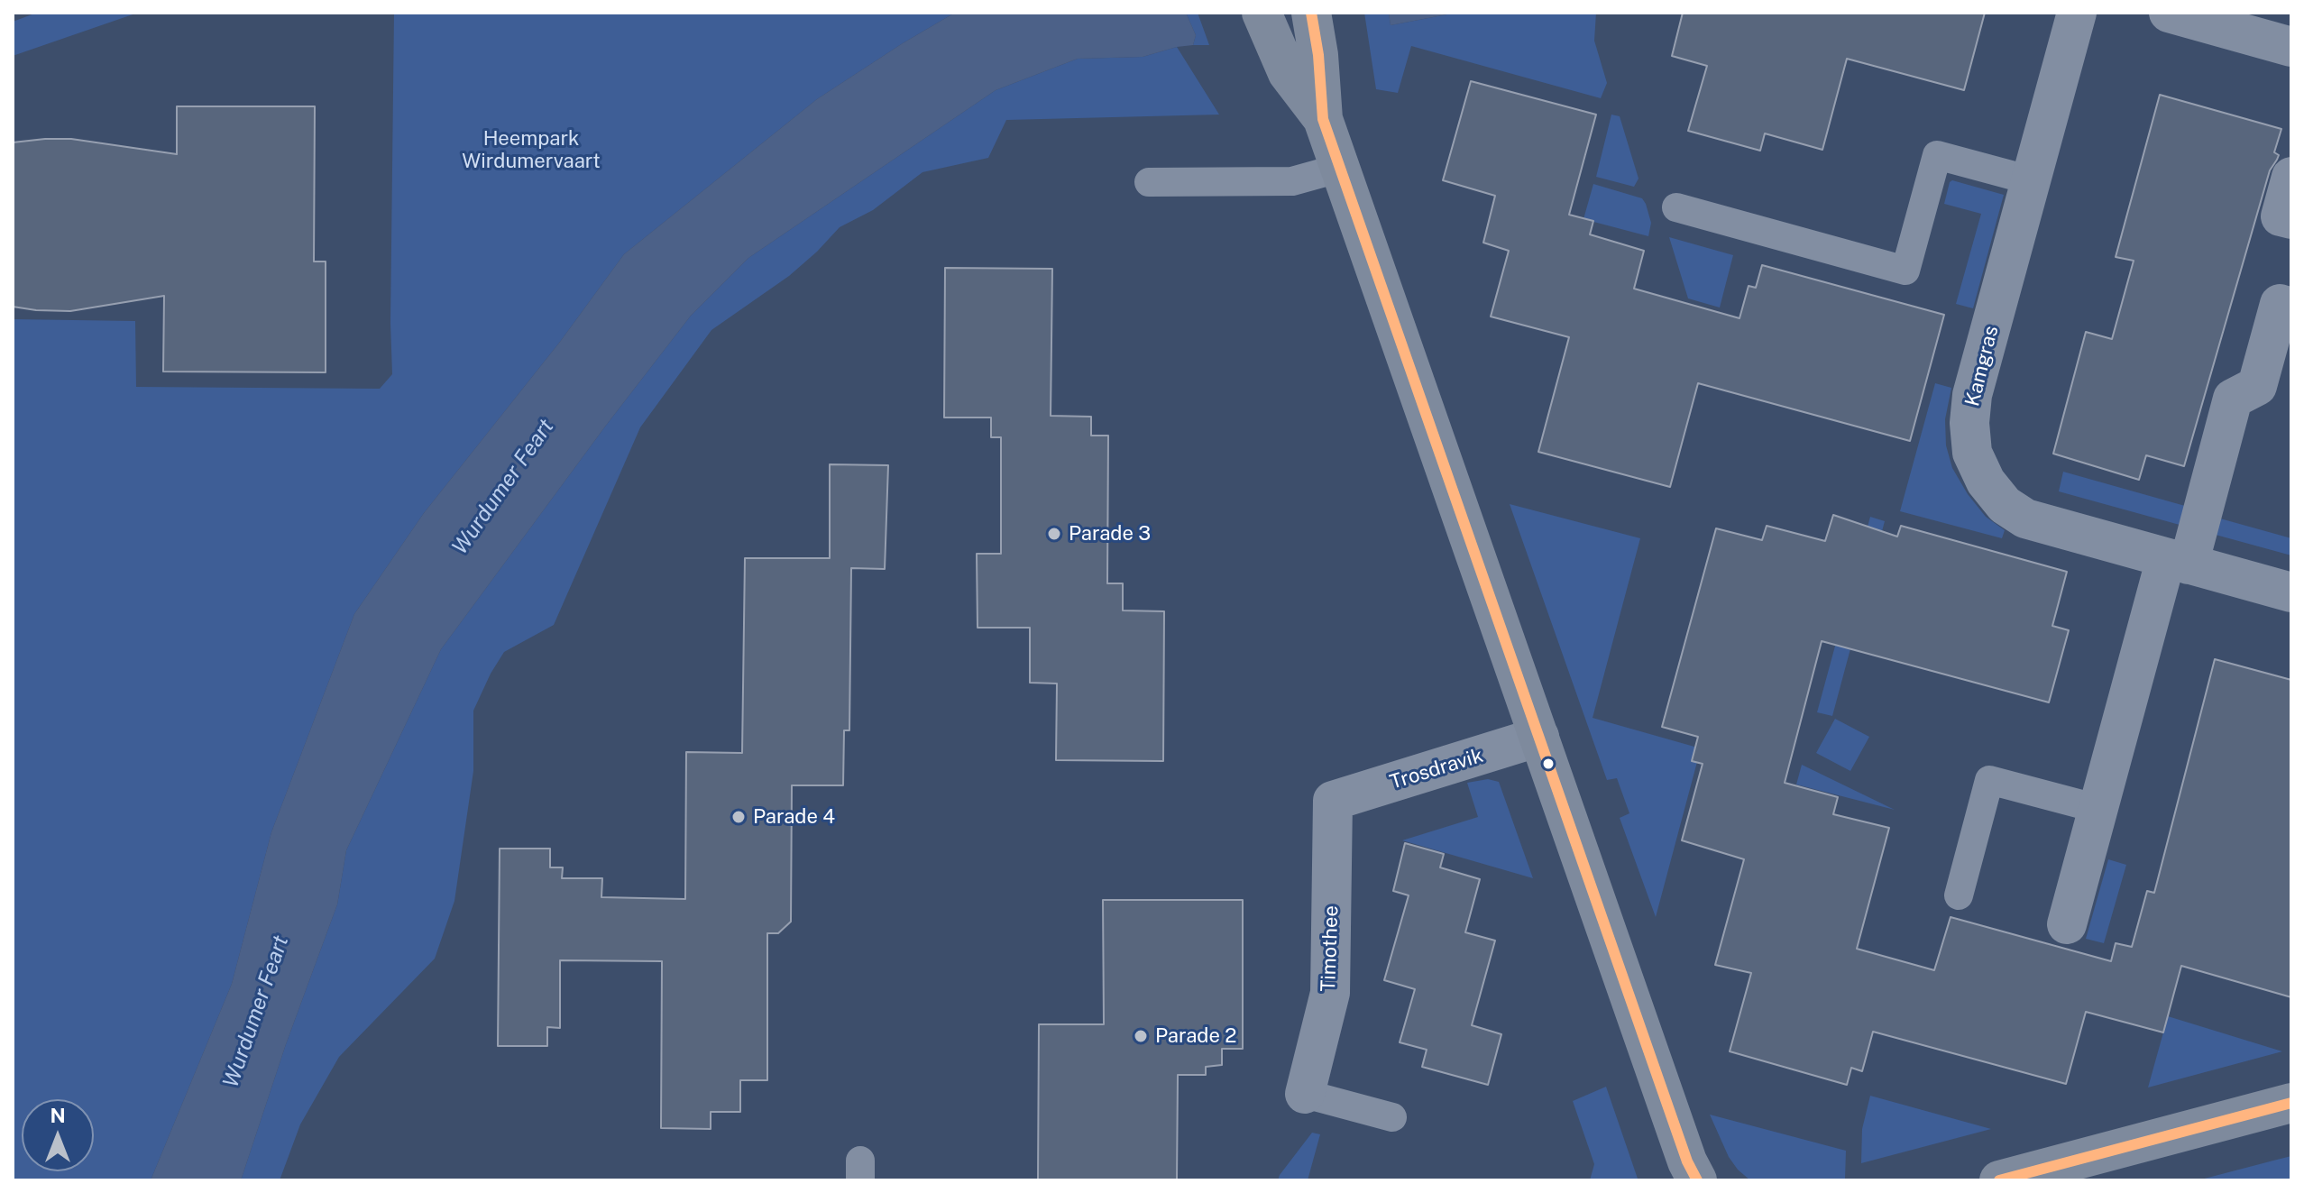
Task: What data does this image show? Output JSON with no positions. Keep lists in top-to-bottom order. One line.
{"streets":{"street":["Kamgras","Trosdravik","Timothee"]},"crossings":[["Trosdravik","Timothee"]],"water":["Wurdumer Feart"],"parks":["Heempark Wirdumervaart"],"places":["Parade 3","Parade 4","Parade 2"],"north":"top"}
